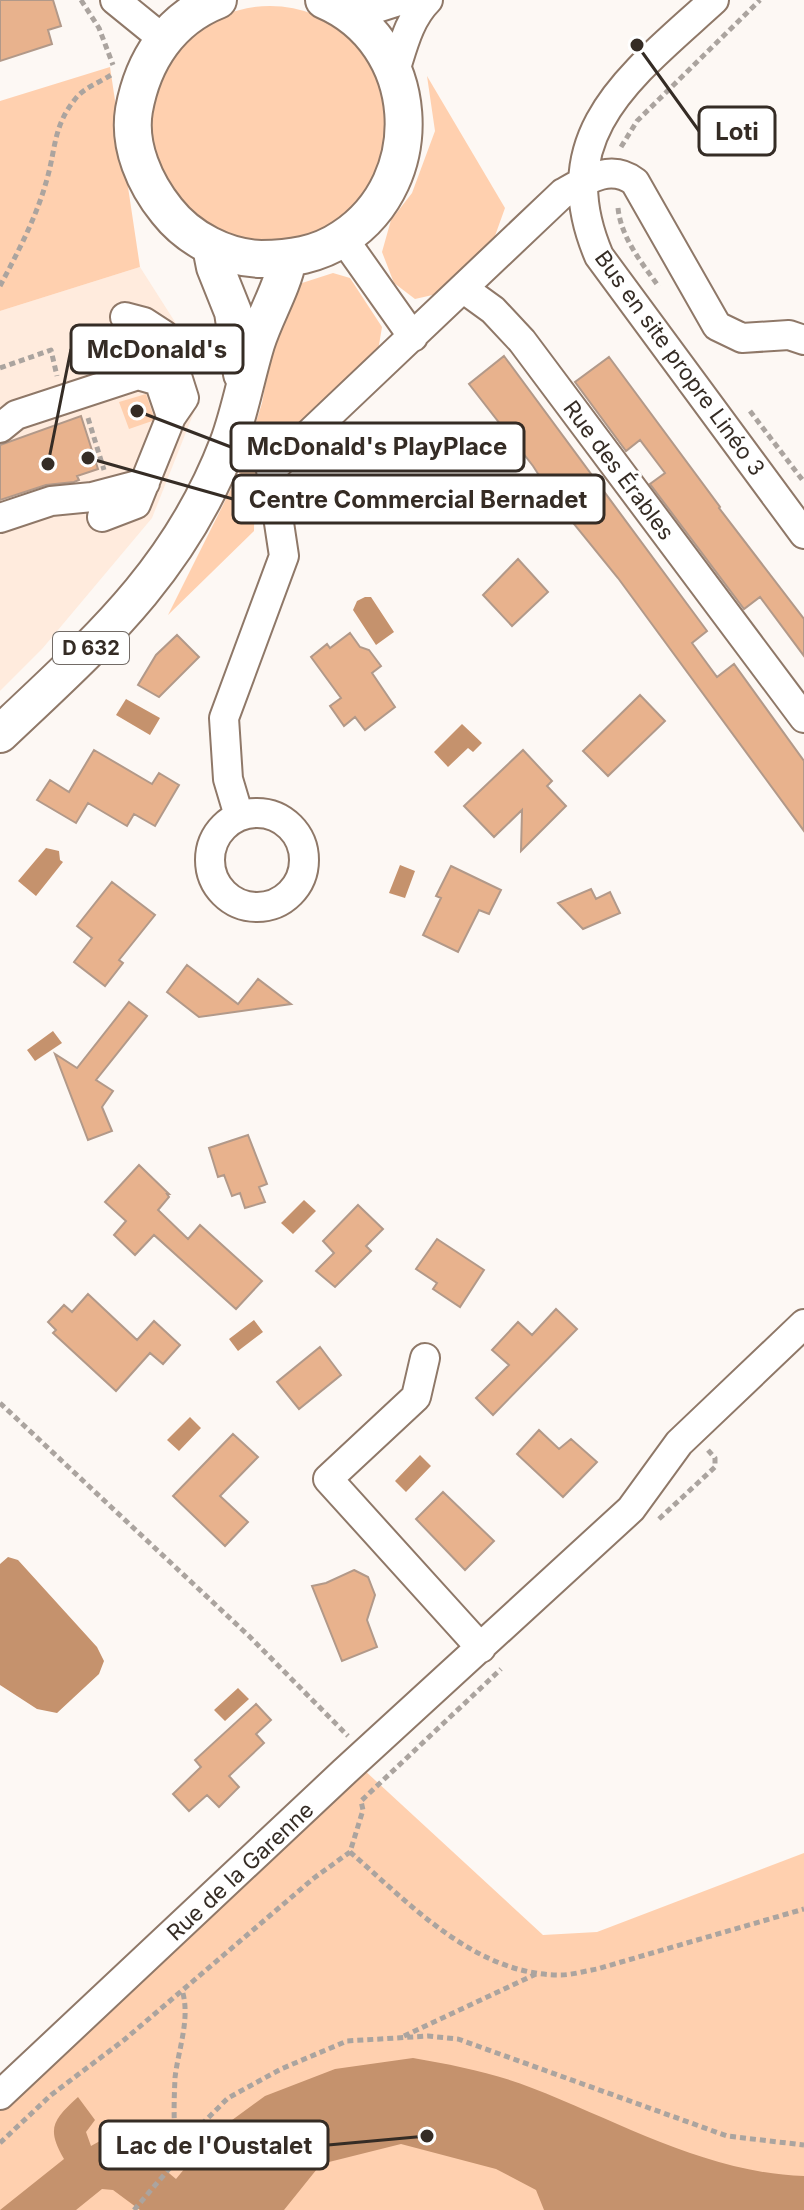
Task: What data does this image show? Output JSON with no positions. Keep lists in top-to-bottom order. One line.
{"streets":{"main road":["D 632"],"street":["Bus en site propre Linéo 3","Rue des Érables","Rue de la Garenne"]},"places":["Loti","McDonald's PlayPlace","Centre Commercial Bernadet","McDonald's","Lac de l'Oustalet"]}
